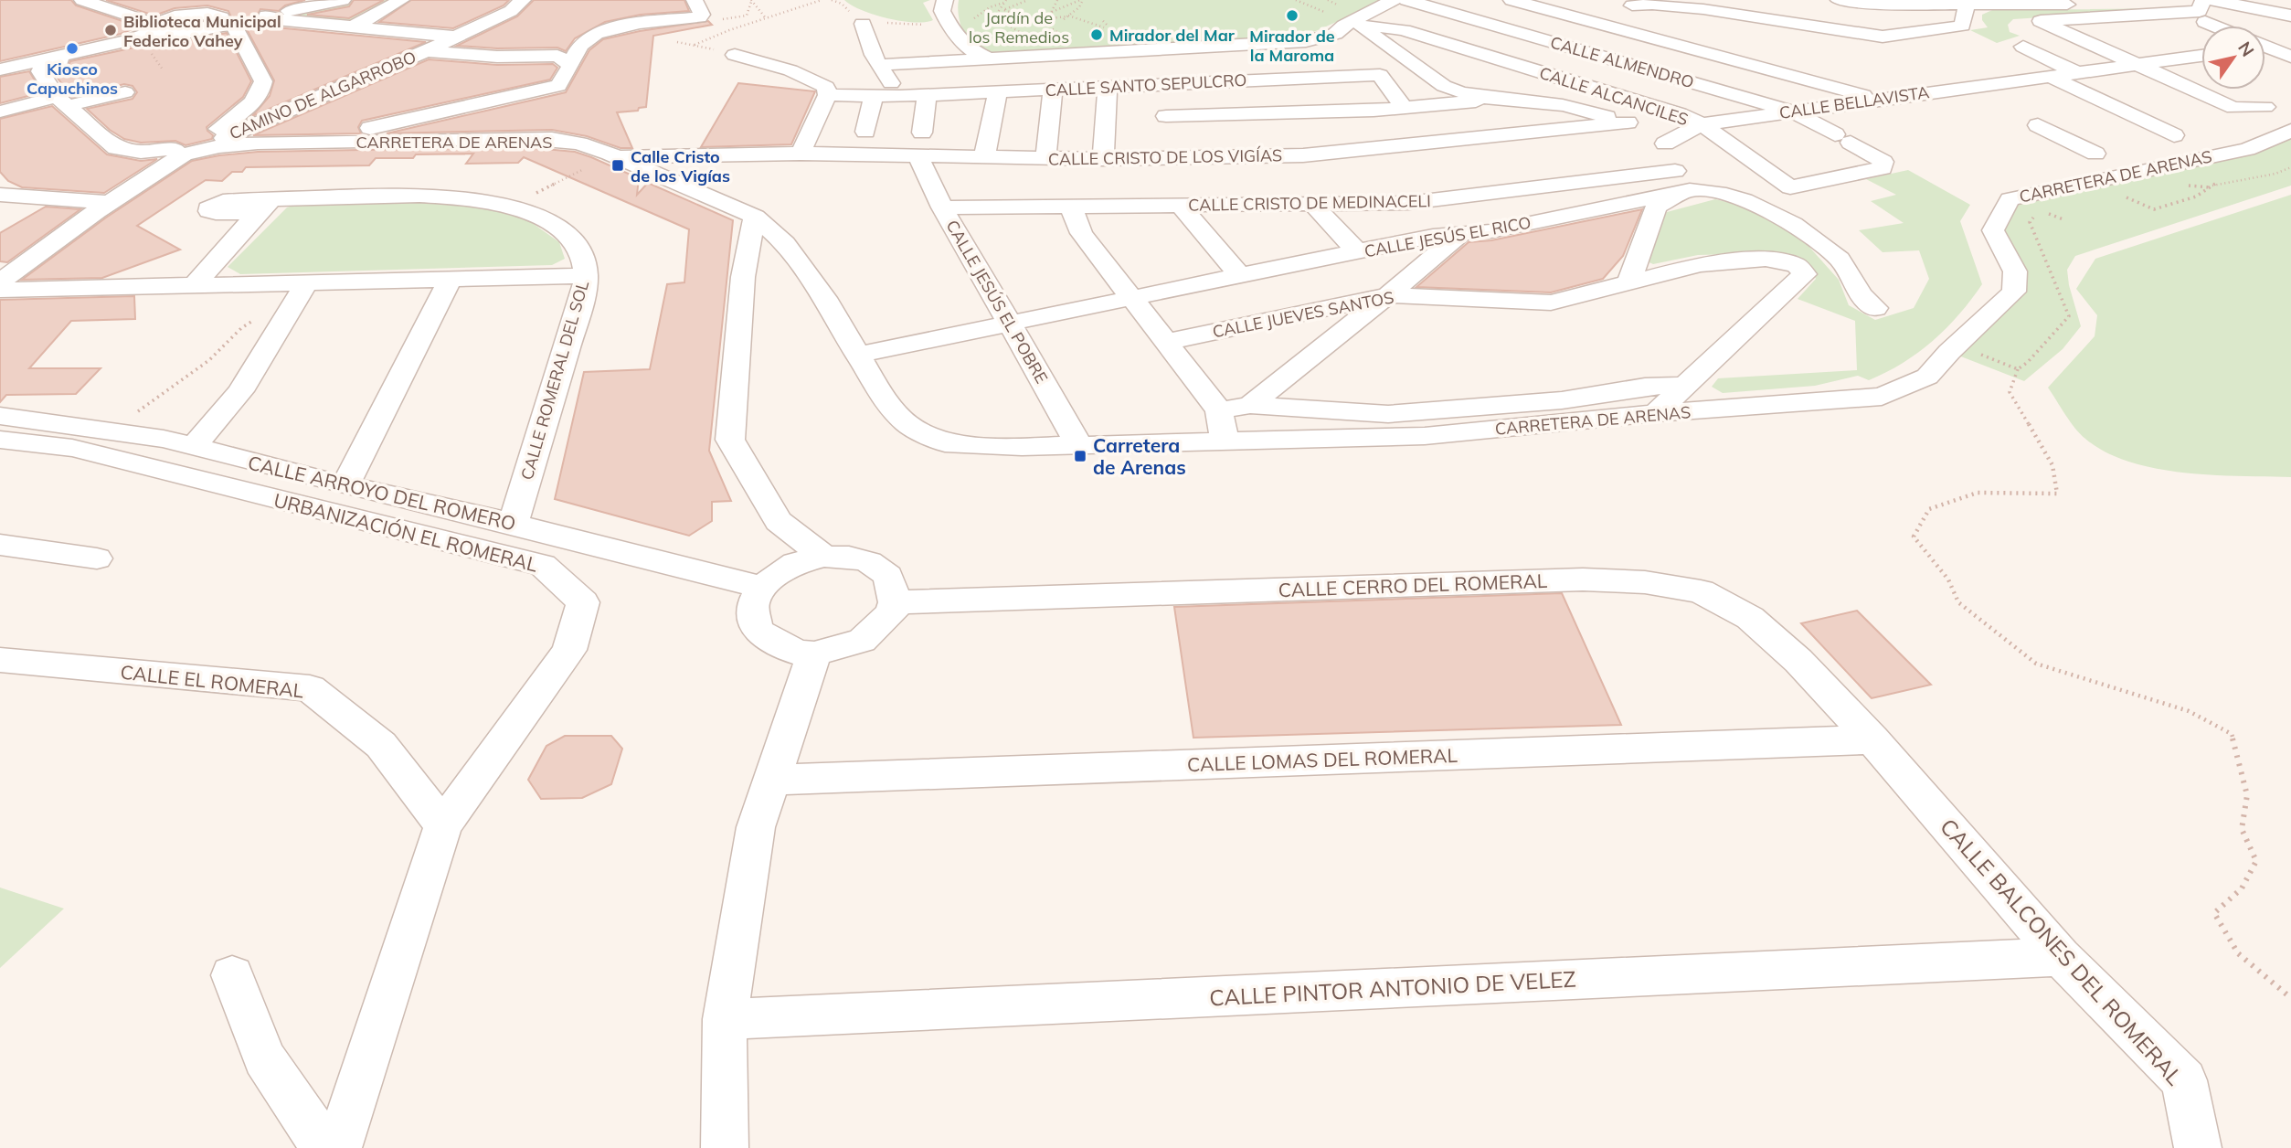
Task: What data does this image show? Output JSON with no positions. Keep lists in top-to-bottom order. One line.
{"streets":{"street":["CALLE ALMENDRO","CALLE SANTO SEPULCRO","CAMINO DE ALGARROBO","CALLE ALCANCILES","CALLE BELLAVISTA","CARRETERA DE ARENAS","CALLE CRISTO DE LOS VIGÍAS","CALLE CRISTO DE MEDINACELI","CALLE JESÚS EL RICO","CALLE JESÚS EL POBRE","CALLE JUEVES SANTOS","CALLE ROMERAL DEL SOL","CALLE ARROYO DEL ROMERO","URBANIZACIÓN EL ROMERAL","CALLE CERRO DEL ROMERAL","CALLE EL ROMERAL","CALLE LOMAS DEL ROMERAL","CALLE BALCONES DEL ROMERAL","CALLE PINTOR ANTONIO DE VELEZ"]},"crossings":[["CALLE ALMENDRO","CALLE ALCANCILES"],["CALLE ALMENDRO","CALLE BELLAVISTA"],["CALLE SANTO SEPULCRO","CALLE ALCANCILES"],["CAMINO DE ALGARROBO","CARRETERA DE ARENAS"],["CALLE ALCANCILES","CALLE BELLAVISTA"],["CARRETERA DE ARENAS","CALLE CRISTO DE LOS VIGÍAS"],["CARRETERA DE ARENAS","CALLE JESÚS EL RICO"],["CARRETERA DE ARENAS","CALLE JESÚS EL POBRE"],["CARRETERA DE ARENAS","CALLE JUEVES SANTOS"],["CALLE CRISTO DE LOS VIGÍAS","CALLE JESÚS EL POBRE"],["CALLE CRISTO DE MEDINACELI","CALLE JESÚS EL POBRE"],["CALLE JESÚS EL RICO","CALLE JESÚS EL POBRE"],["CALLE ROMERAL DEL SOL","CALLE ARROYO DEL ROMERO"],["CALLE ARROYO DEL ROMERO","CALLE CERRO DEL ROMERAL"],["URBANIZACIÓN EL ROMERAL","CALLE EL ROMERAL"],["CALLE CERRO DEL ROMERAL","CALLE LOMAS DEL ROMERAL"],["CALLE CERRO DEL ROMERAL","CALLE BALCONES DEL ROMERAL"],["CALLE LOMAS DEL ROMERAL","CALLE BALCONES DEL ROMERAL"],["CALLE BALCONES DEL ROMERAL","CALLE PINTOR ANTONIO DE VELEZ"]],"parks":["Jardín de los Remedios"],"places":{"other":["Mirador de la Maroma","Biblioteca Municipal Federico Vahey","Mirador del Mar","Kiosco Capuchinos"],"transit":["Calle Cristo de los Vigías","Carretera de Arenas"]},"north":"top right"}
